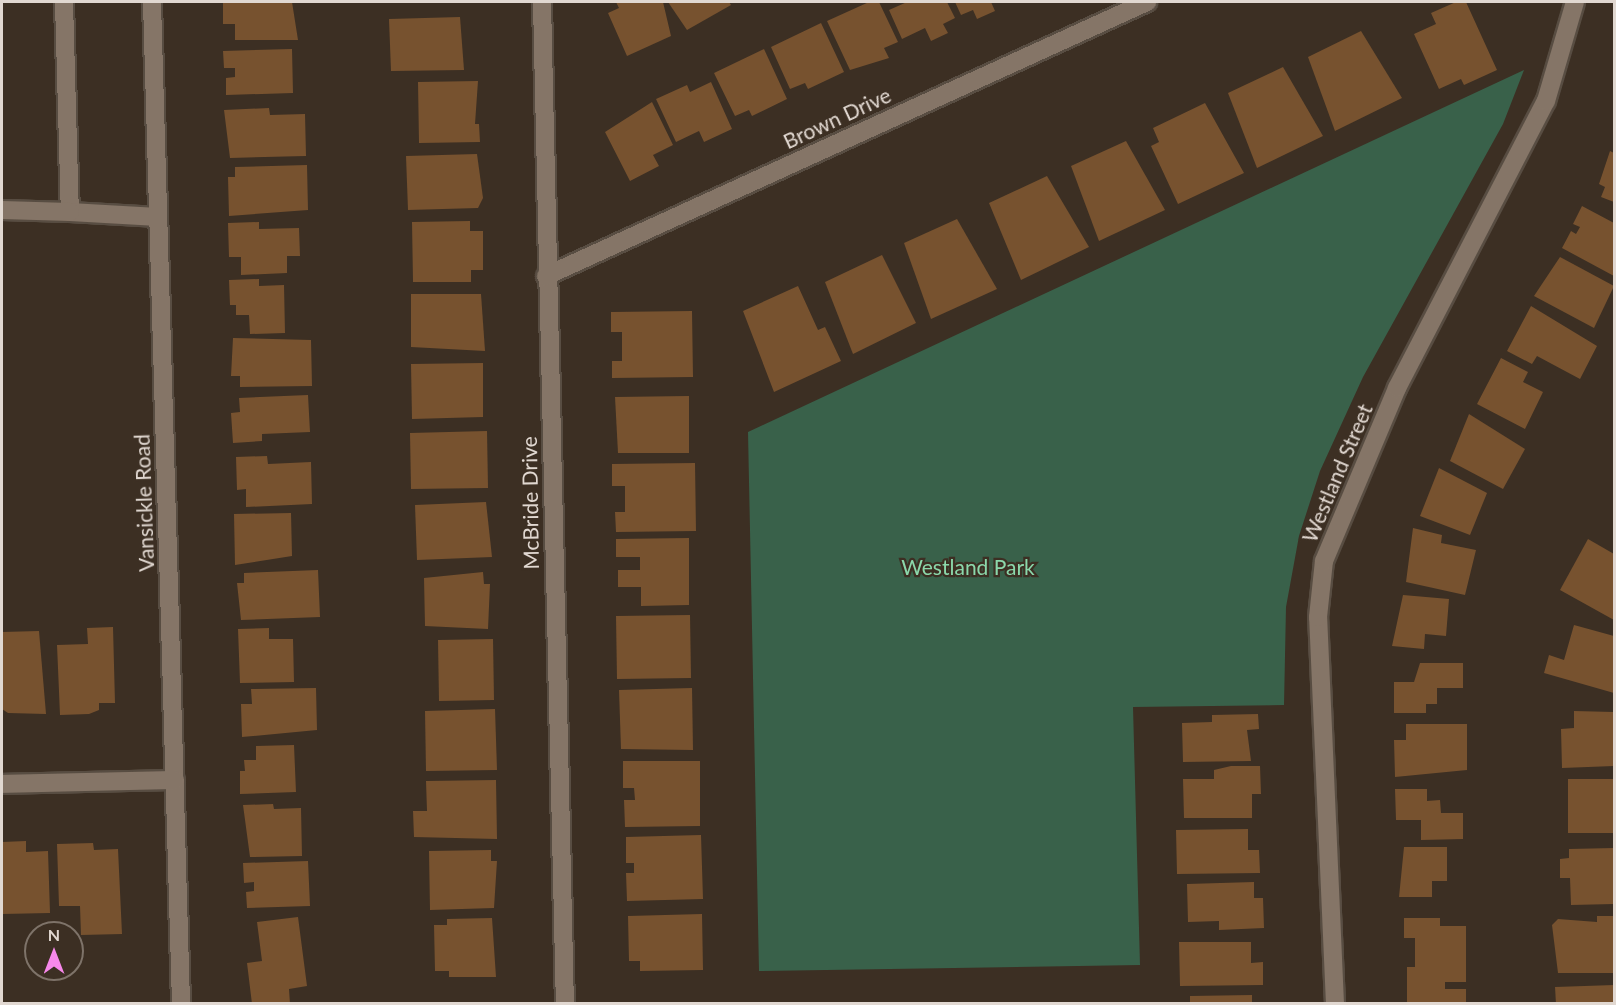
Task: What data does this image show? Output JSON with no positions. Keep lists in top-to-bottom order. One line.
{"streets":{"street":["Brown Drive","Westland Street","Vansickle Road","McBride Drive"]},"crossings":[["Brown Drive","McBride Drive"]],"parks":["Westland Park"],"north":"top"}
